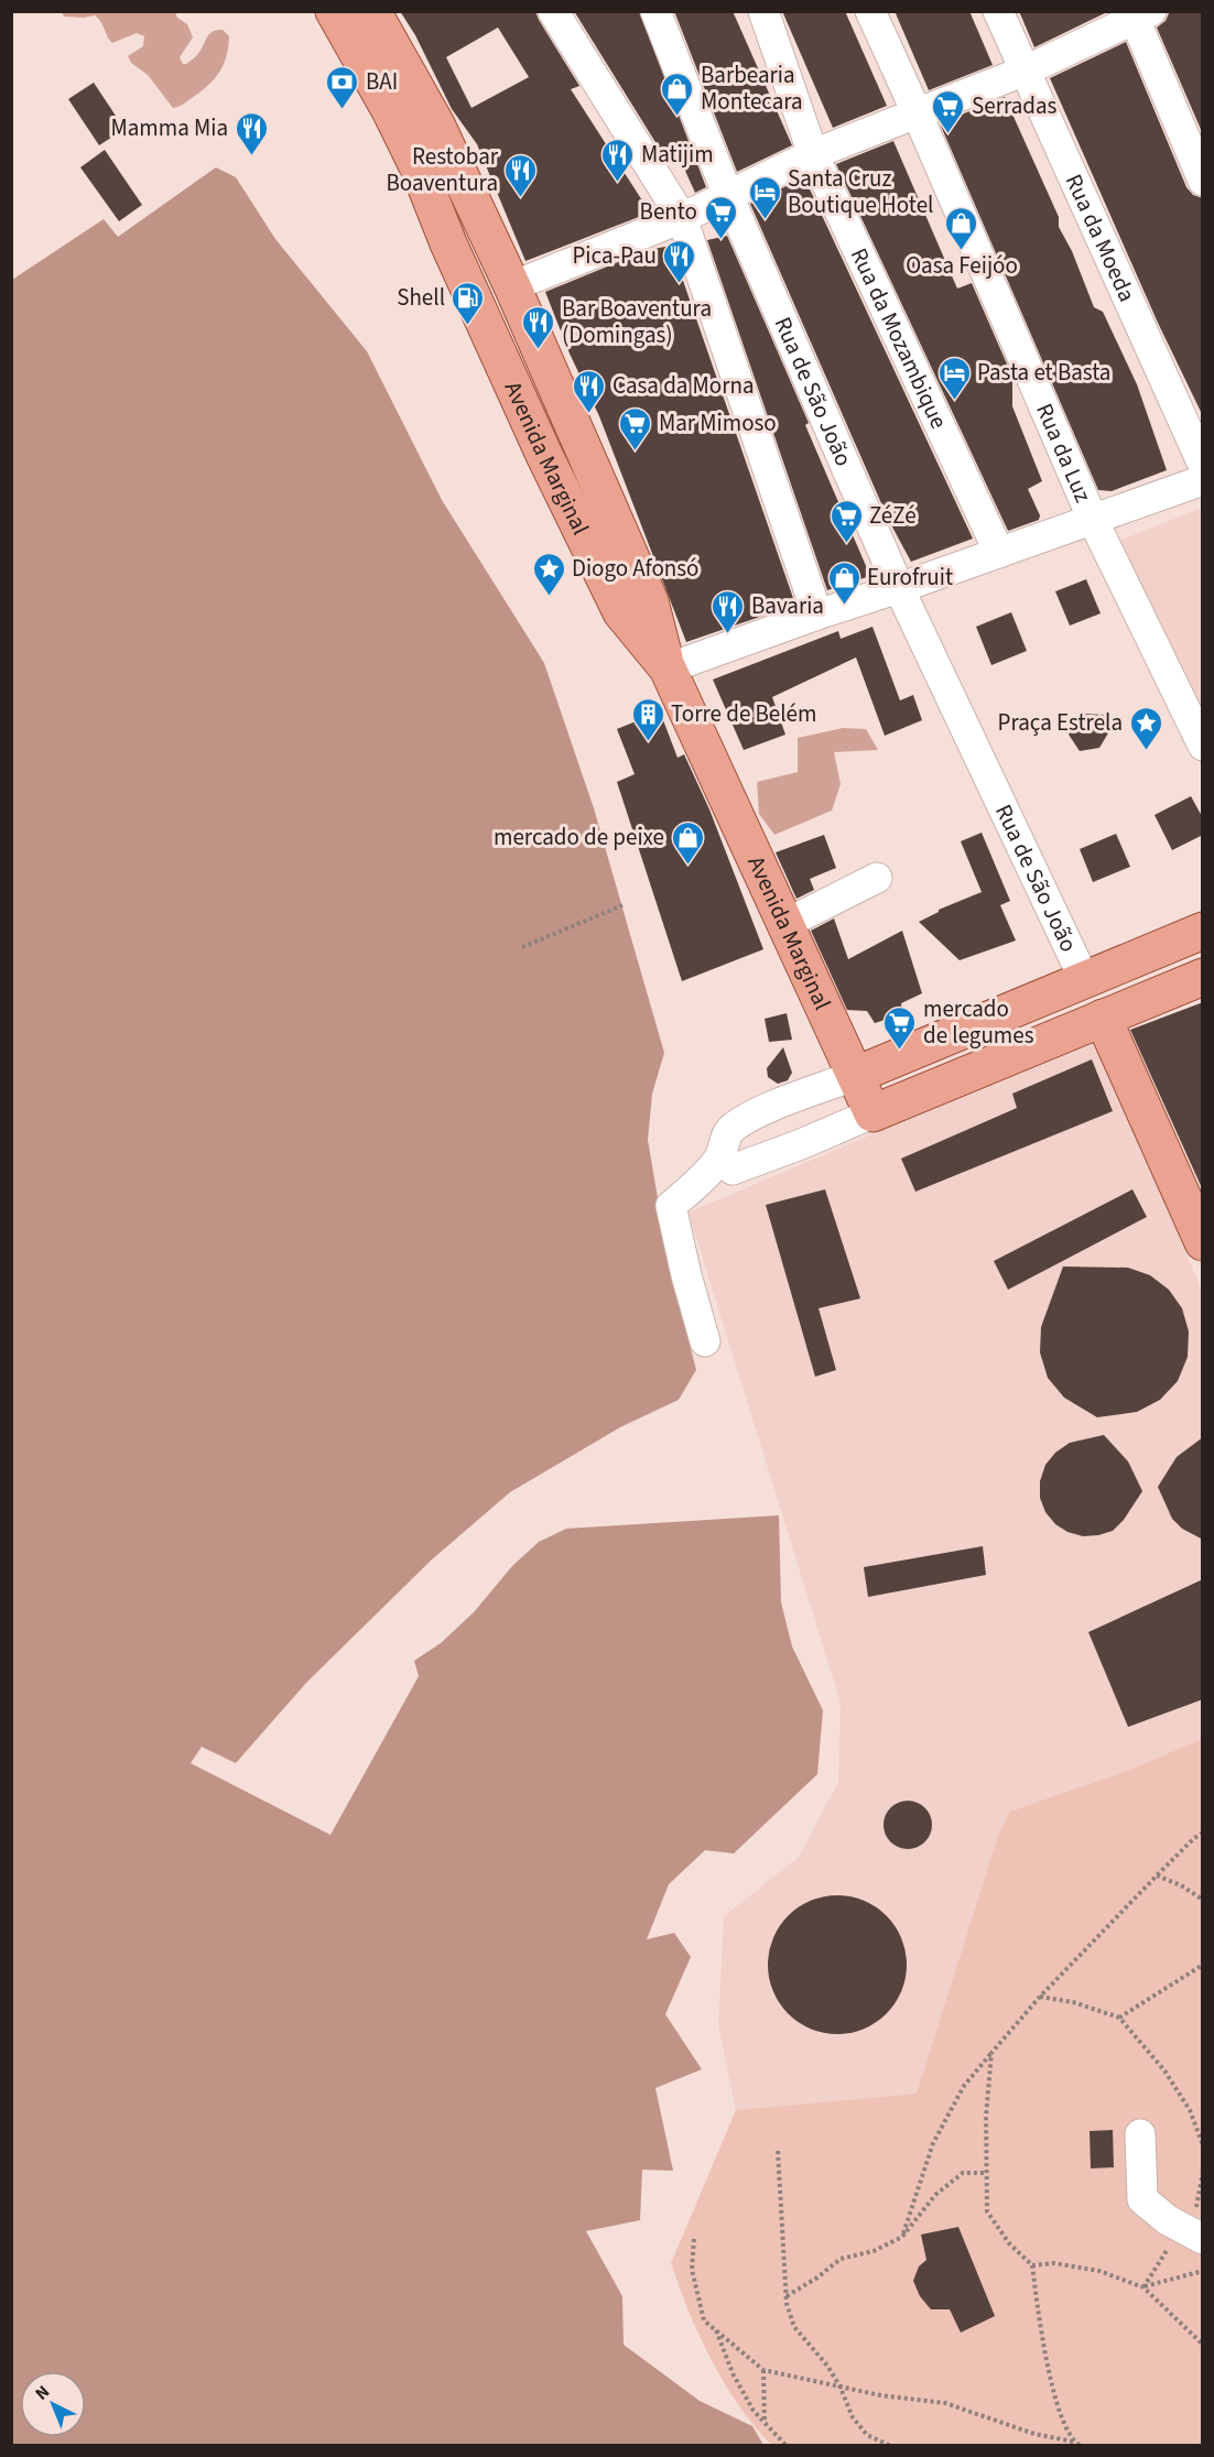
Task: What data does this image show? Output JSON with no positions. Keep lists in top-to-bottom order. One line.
{"streets":{"main road":["Avenida Marginal"],"street":["Rua da Moeda","Rua da Mozambique","Rua de São João","Rua da Luz"]},"places":{"bank":["BAI"],"shop":["Barbearia Montecara","Oasa Feijóo","Eurofruit","mercado de peixe"],"supermarket":["Serradas","Bento","Mar Mimoso","ZéZé","mercado de legumes"],"restaurant":["Mamma Mia","Matijim","Restobar Boaventura","Pica-Pau","Bar Boaventura (Domingas)","Casa da Morna","Bavaria"],"hotel":["Santa Cruz Boutique Hotel","Pasta et Basta"],"fuel station":["Shell"],"place":["Diogo Afonsó","Praça Estrela"],"building":["Torre de Belém"]},"north":"top left"}
